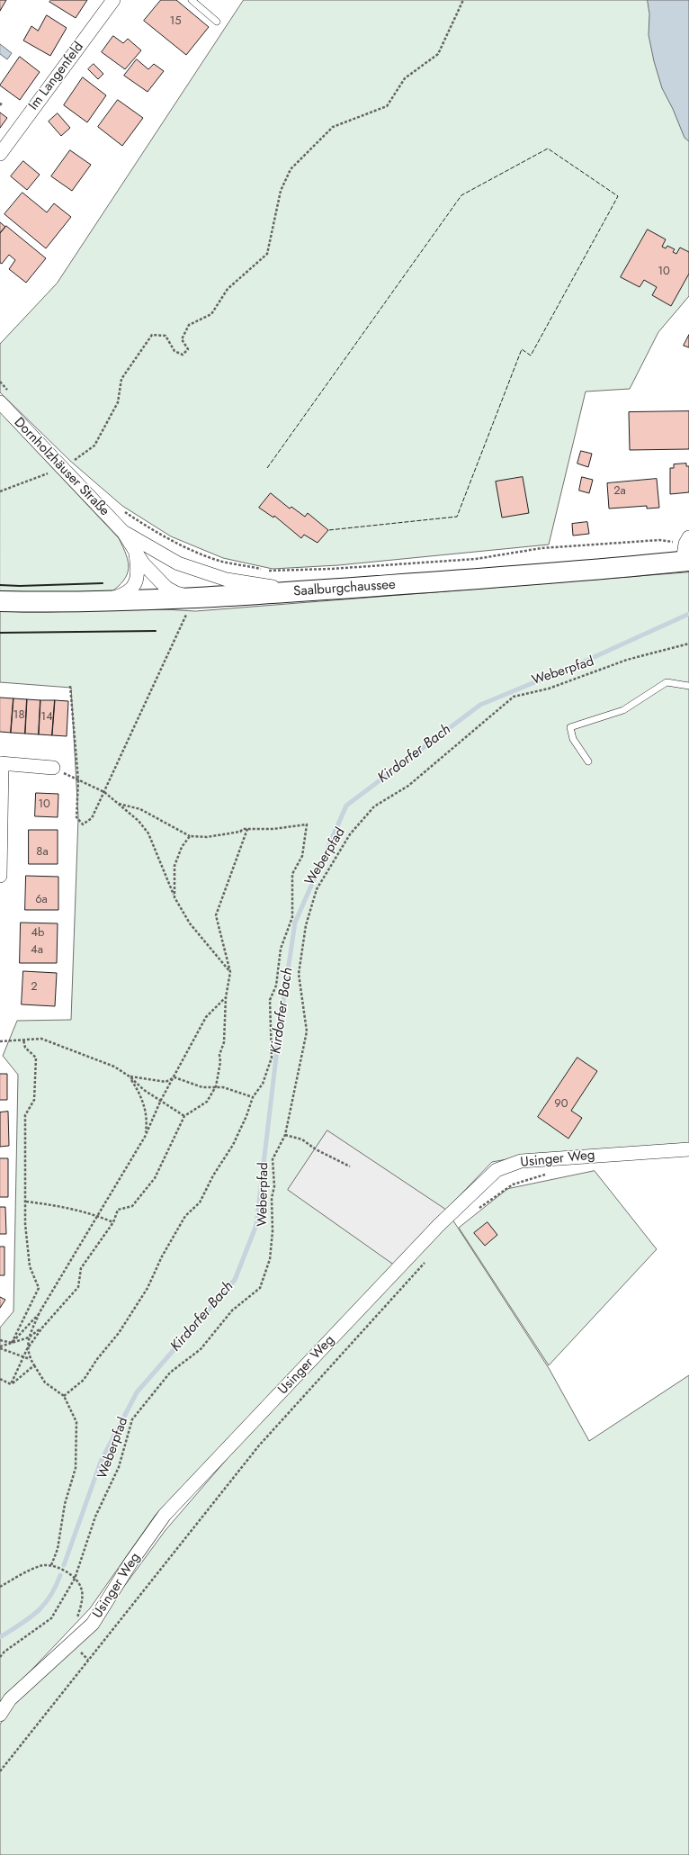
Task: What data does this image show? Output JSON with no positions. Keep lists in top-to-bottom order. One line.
{"streets":{"main road":["Saalburgchaussee"],"street":["Im Langenfeld","Dornholzhäuser Straße","Usinger Weg"],"path":["Weberpfad"]},"crossings":[["Dornholzhäuser Straße","Saalburgchaussee"]],"water":["Kirdorfer Bach"],"house_numbers":["15","10","2a","18","14","10","8a","6a","4b","4a","2","90"]}
